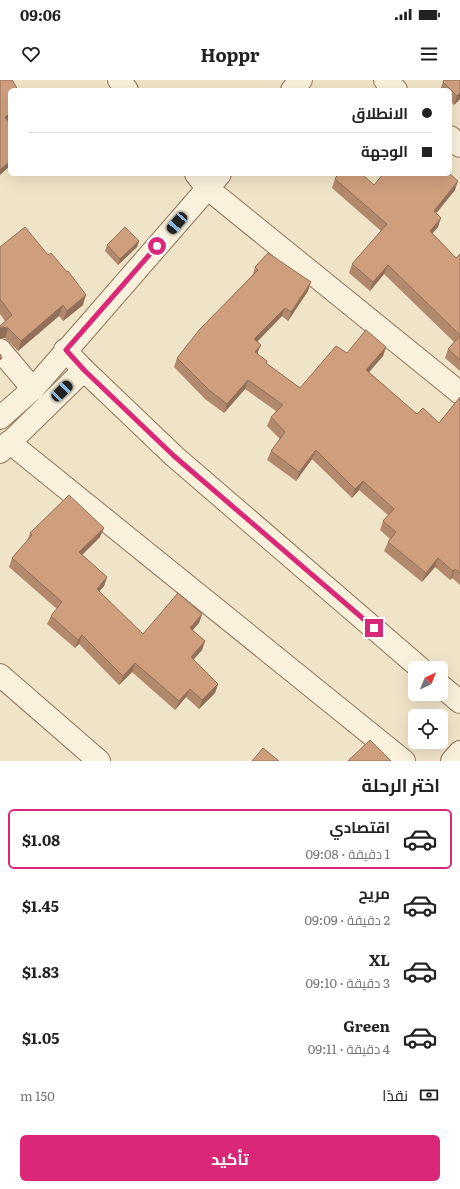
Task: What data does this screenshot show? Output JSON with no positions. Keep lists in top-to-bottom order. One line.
{"north":"top right","page":{"status":"09:06","header":"Hoppr","banner":["الانطلاق","الوجهة"],"heading":"اختر الرحلة","list":[{"name":"اقتصادي","note":"1 دقيقة · 09:08","value":"$1.08"},{"name":"مريح","note":"2 دقيقة · 09:09","value":"$1.45"},{"name":"XL","note":"3 دقيقة · 09:10","value":"$1.83"},{"name":"Green","note":"4 دقيقة · 09:11","value":"$1.05"}],"pay":["نقدًا","150 m"],"buttons":"تأكيد"}}
